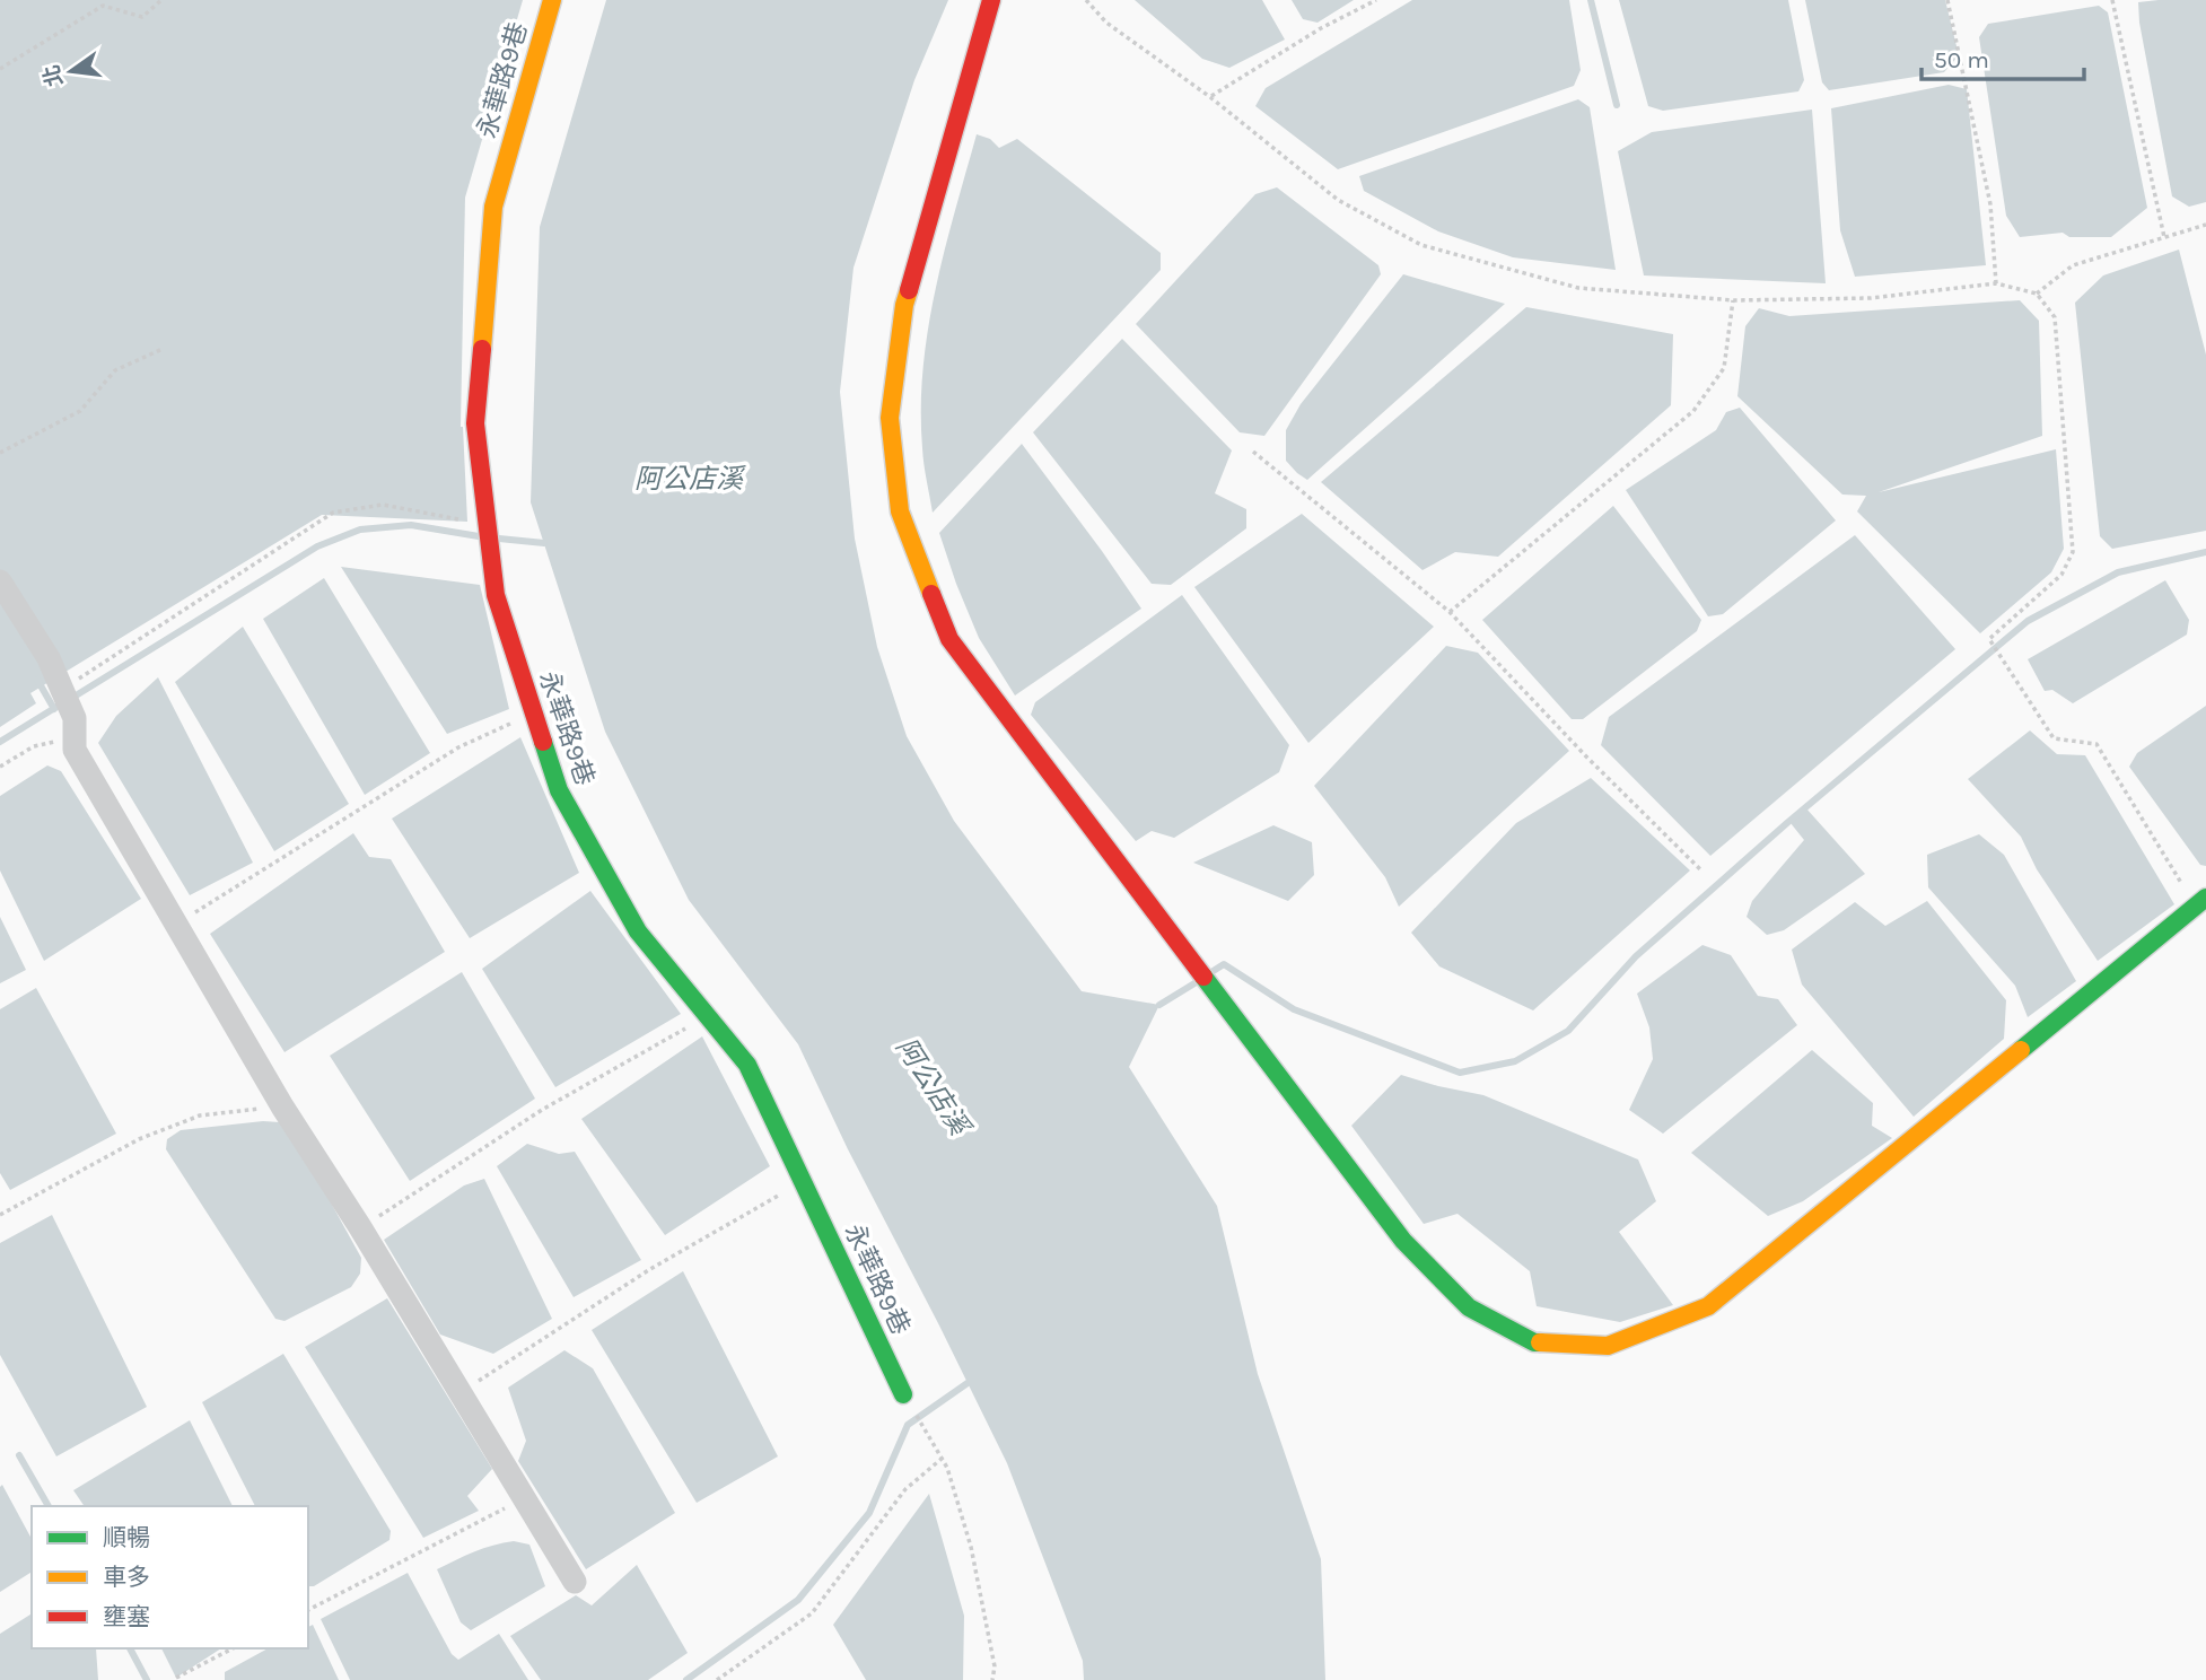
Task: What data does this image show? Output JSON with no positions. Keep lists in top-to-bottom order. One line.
{"streets":{"street":["永華路9巷"]},"water":["阿公店溪"],"legend":["順暢","車多","壅塞"],"scale_bar":"50 m","north":"left"}
